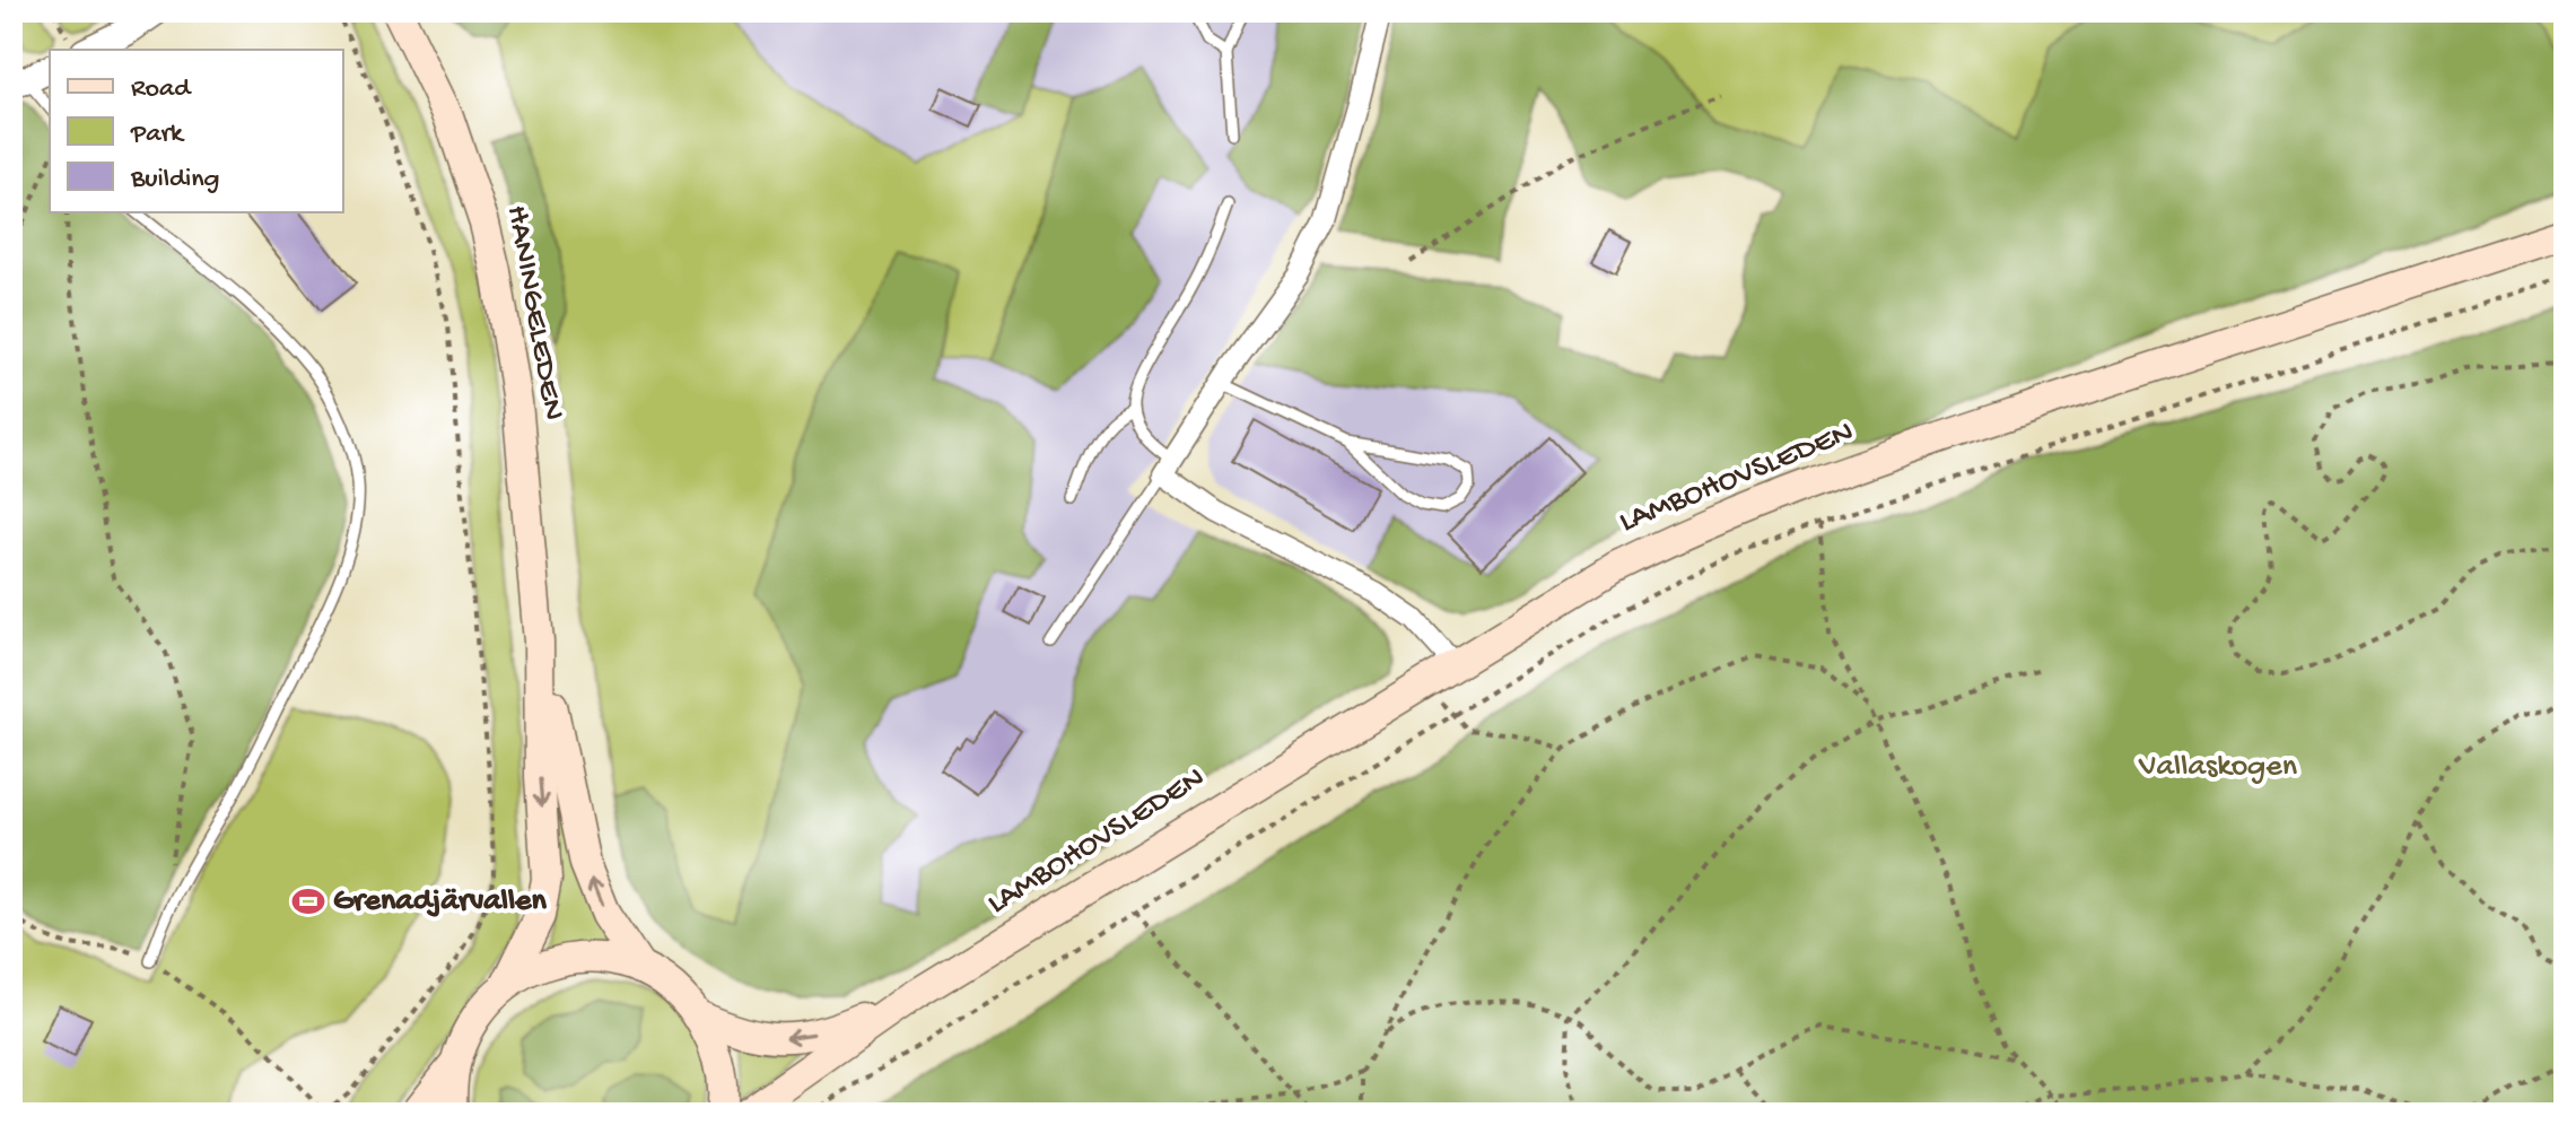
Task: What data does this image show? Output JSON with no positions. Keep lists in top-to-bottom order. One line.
{"streets":{"main road":["HANINGELEDEN","LAMBOHOVSLEDEN"]},"parks":["Vallaskogen"],"places":{"sports":["Grenadjärvallen"]},"legend":["Road","Park","Building"]}
